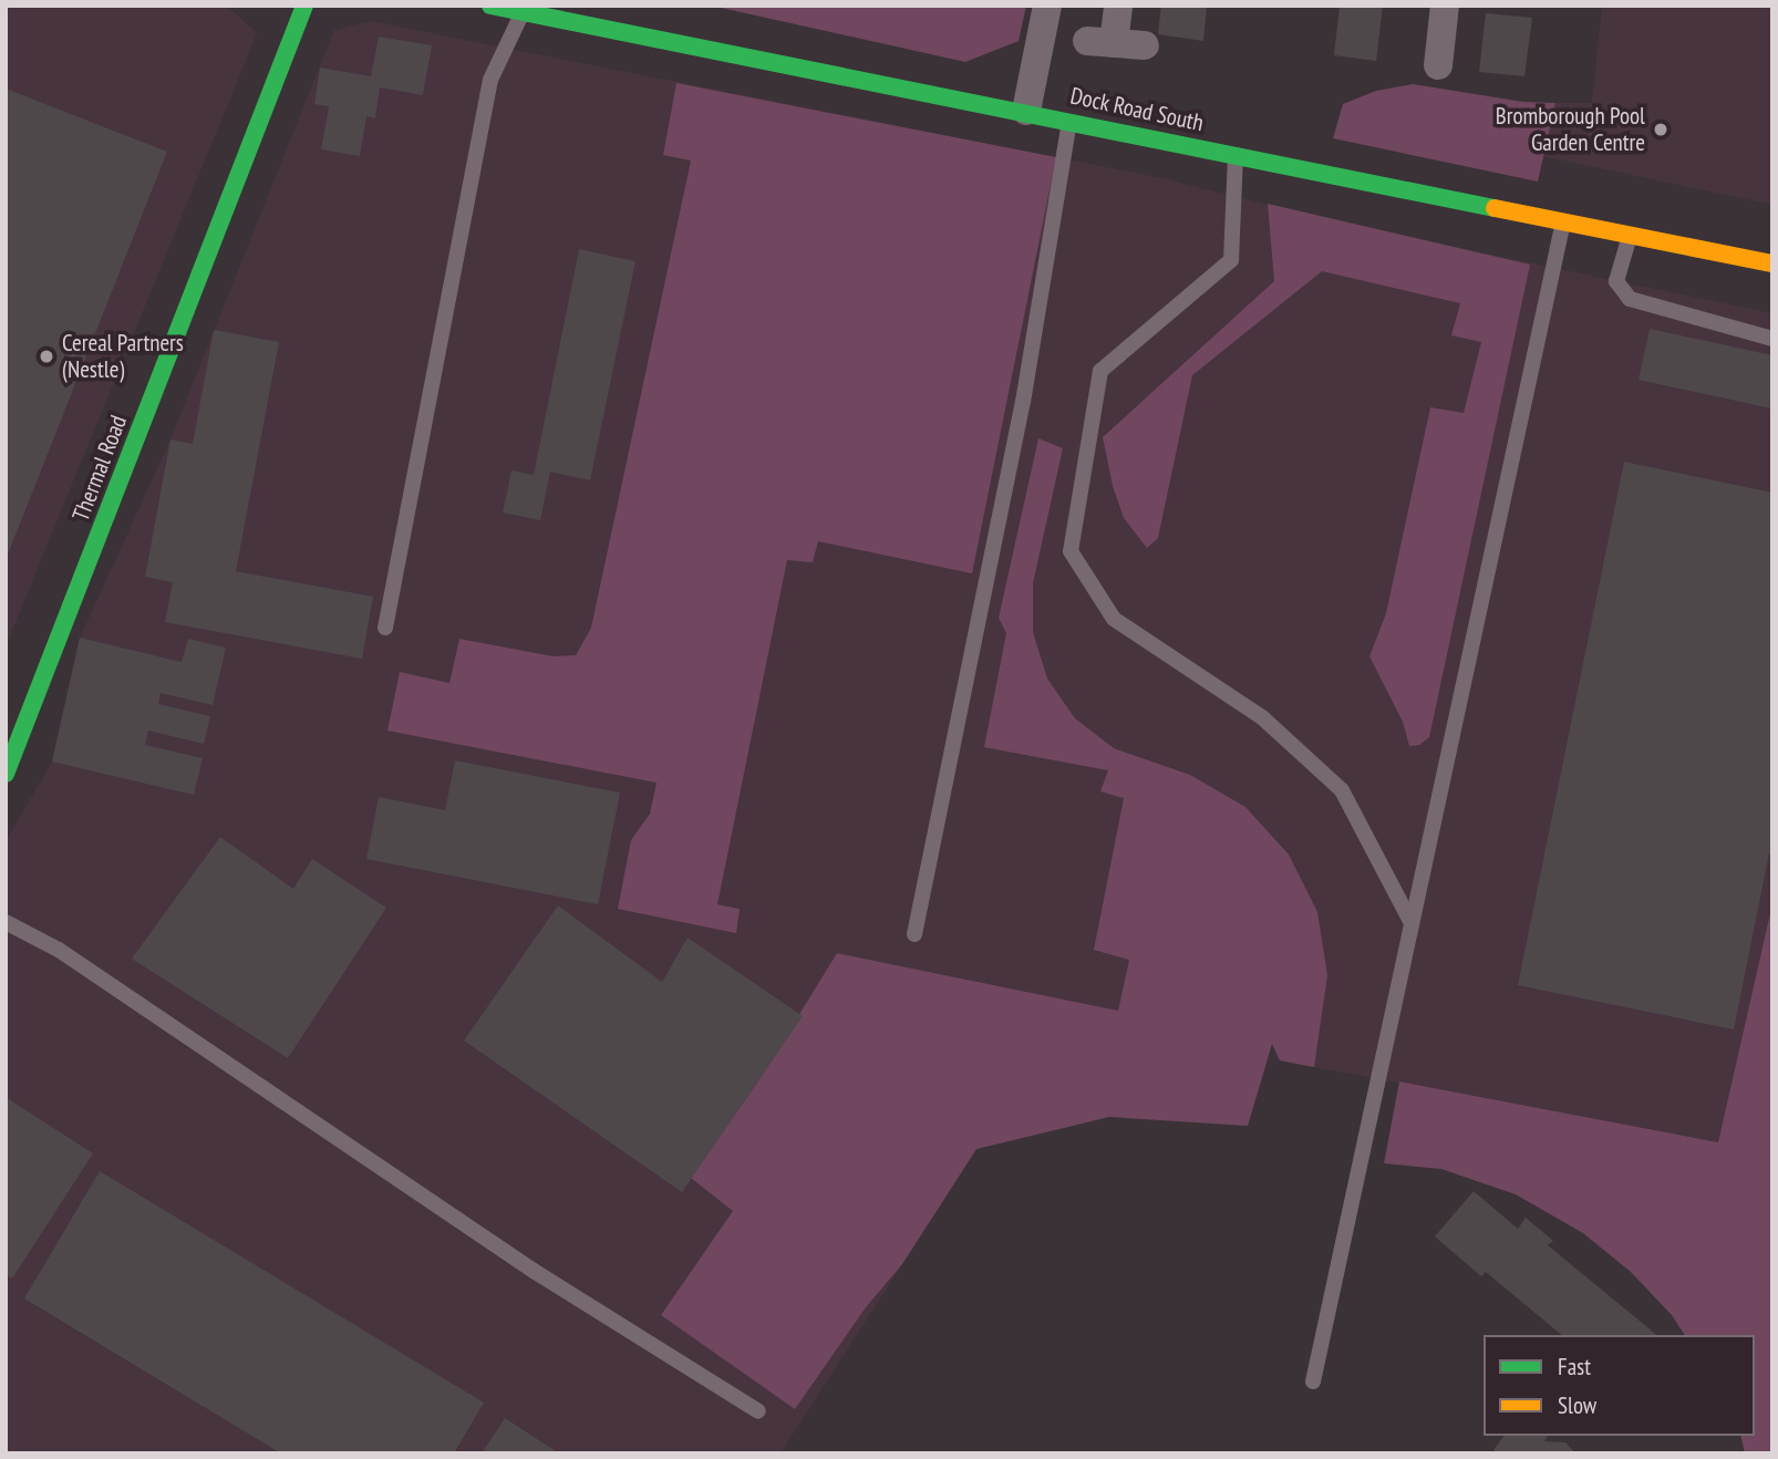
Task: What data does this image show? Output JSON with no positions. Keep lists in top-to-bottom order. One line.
{"streets":{"street":["Dock Road South","Thermal Road"]},"places":["Bromborough Pool Garden Centre","Cereal Partners (Nestle)"],"legend":["Fast","Slow"]}
